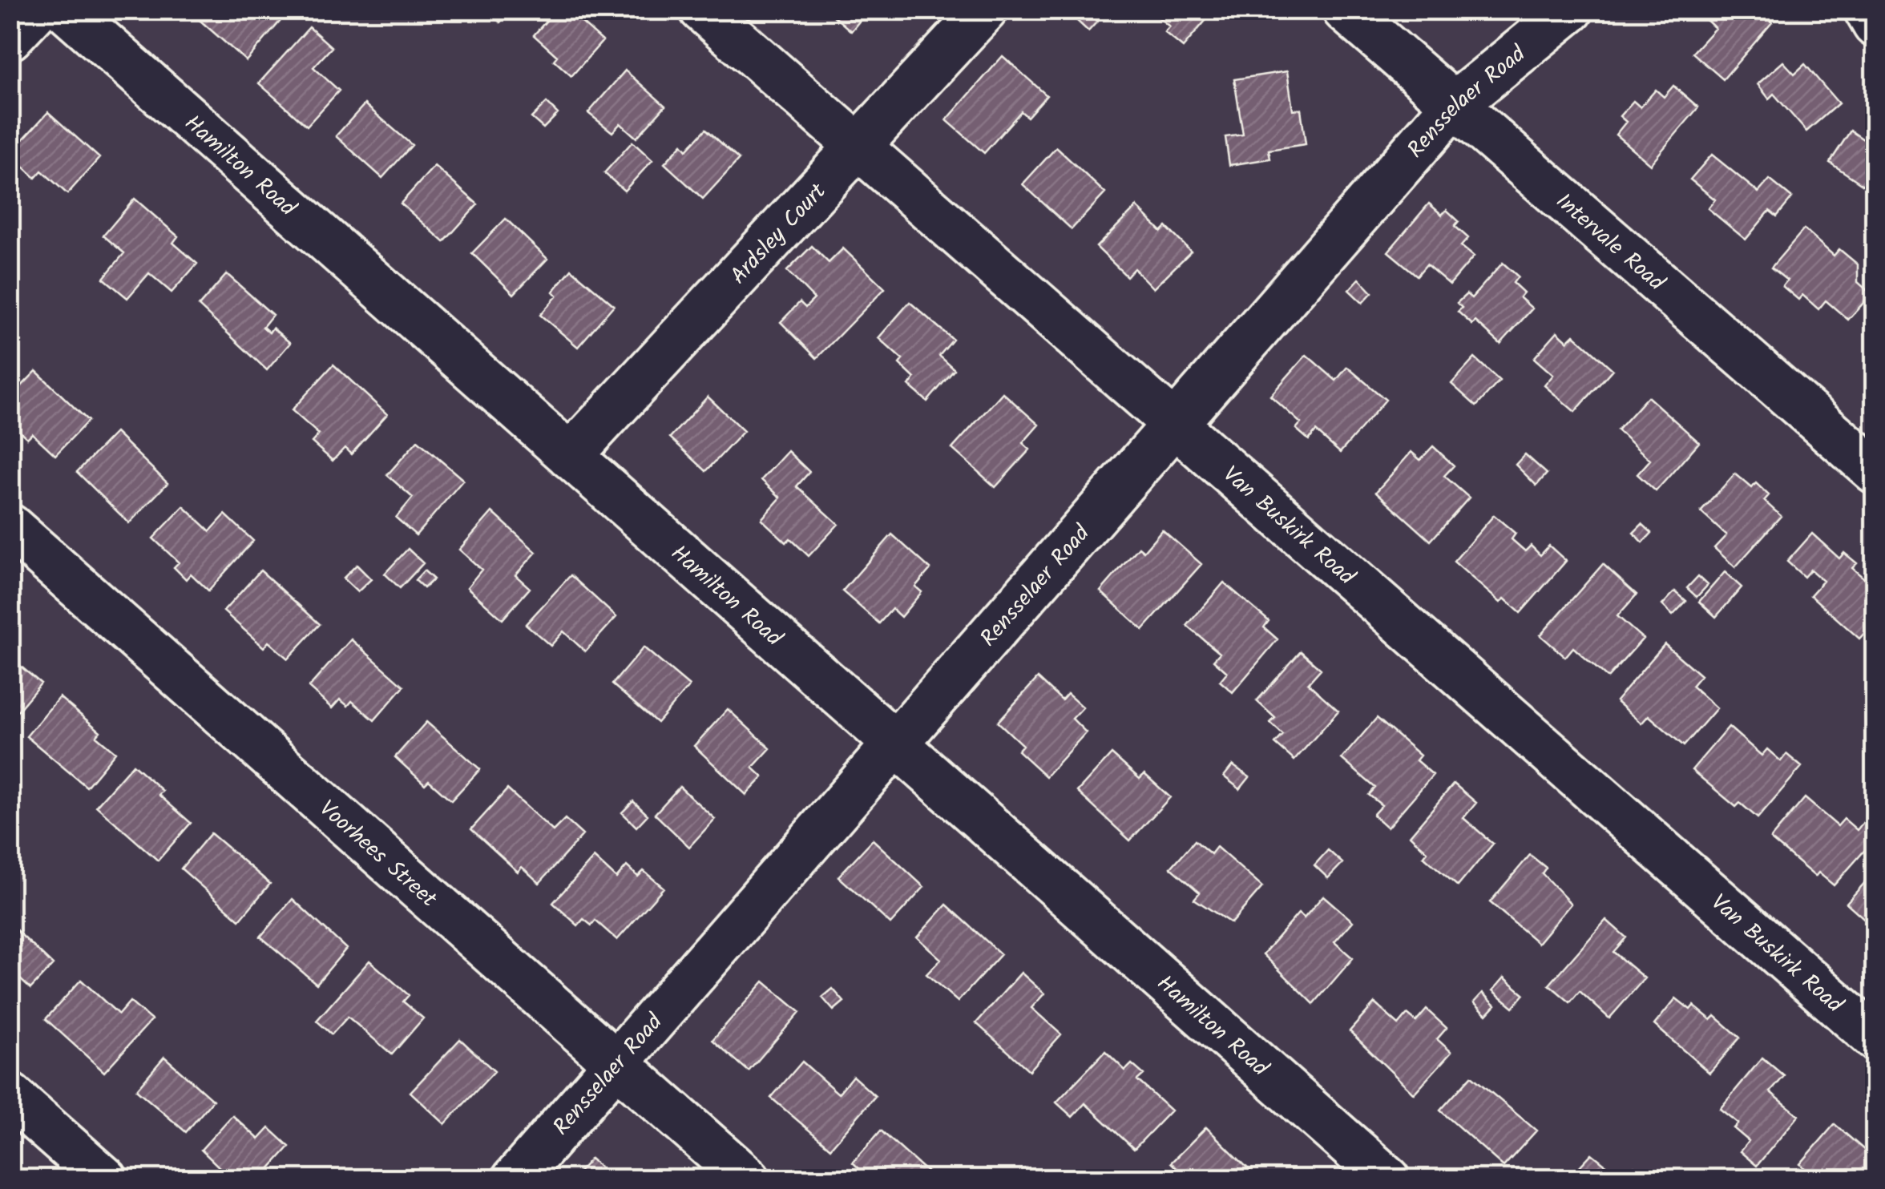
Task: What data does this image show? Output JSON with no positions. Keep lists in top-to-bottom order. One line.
{"streets":{"street":["Rensselaer Road","Hamilton Road","Ardsley Court","Intervale Road","Van Buskirk Road","Voorhees Street"]},"crossings":[["Rensselaer Road","Hamilton Road"],["Rensselaer Road","Intervale Road"],["Rensselaer Road","Van Buskirk Road"],["Rensselaer Road","Voorhees Street"],["Hamilton Road","Ardsley Court"],["Ardsley Court","Van Buskirk Road"]]}
